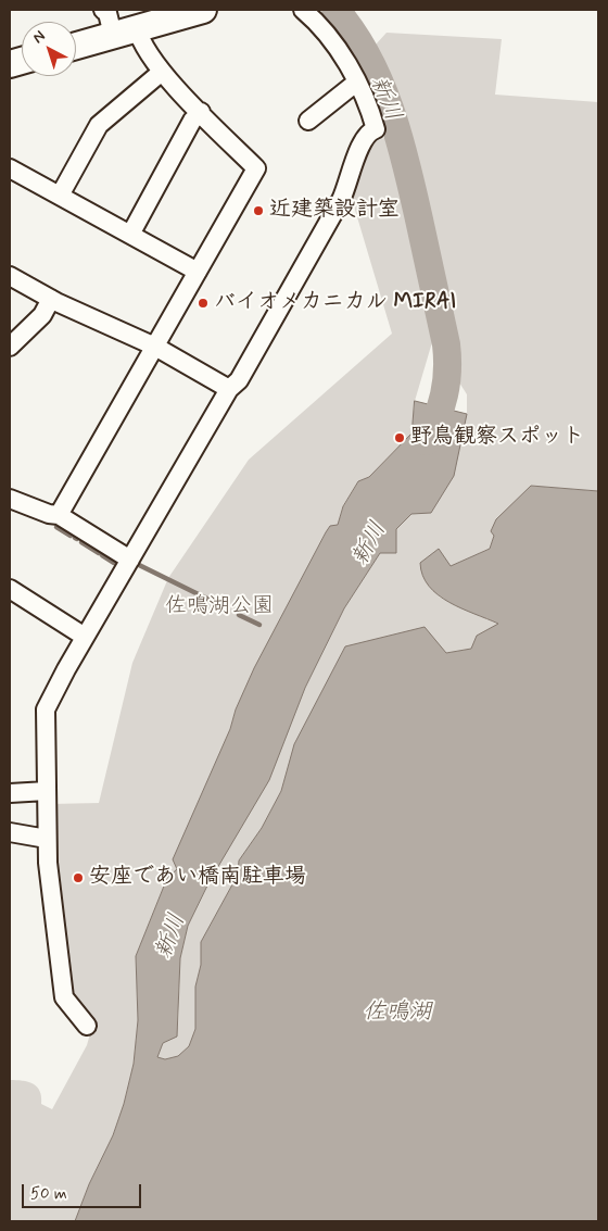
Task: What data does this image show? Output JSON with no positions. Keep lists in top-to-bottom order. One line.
{"water":["新川","佐鳴湖"],"parks":["佐鳴湖公園"],"places":["近建築設計室","バイオメカニカル MIRAI","野鳥観察スポット","安座であい橋南駐車場"],"scale_bar":"50 m","north":"top left"}
